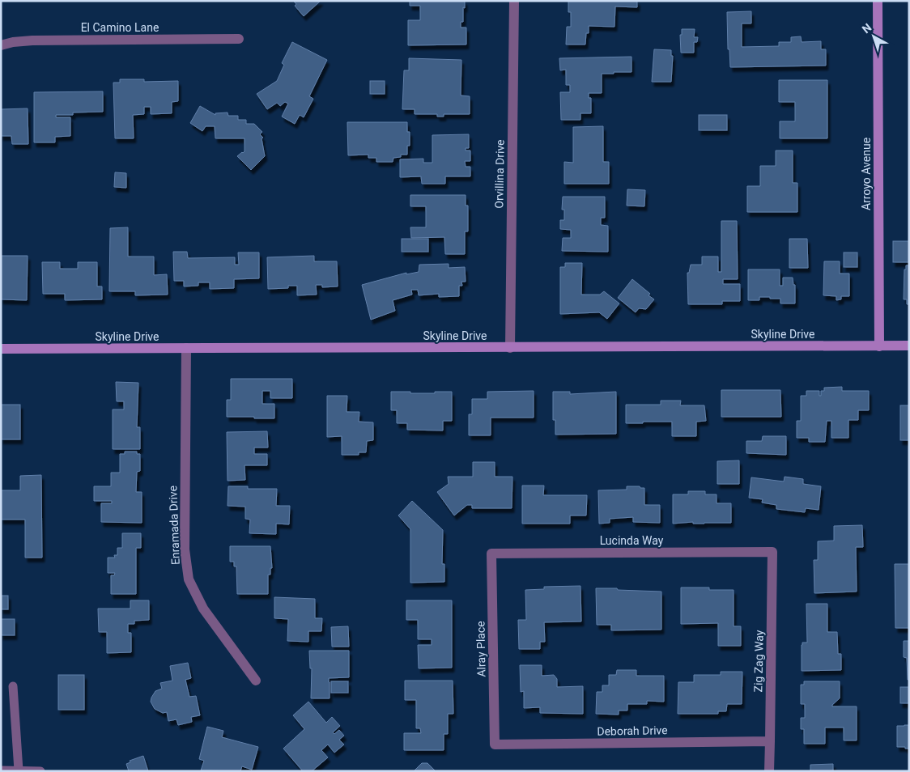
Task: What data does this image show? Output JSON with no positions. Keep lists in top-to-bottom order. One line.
{"streets":{"street":["El Camino Lane","Orvillina Drive","Arroyo Avenue","Skyline Drive","Enramada Drive","Lucinda Way","Alray Place","Zig Zag Way","Deborah Drive"]},"crossings":[["Orvillina Drive","Skyline Drive"],["Arroyo Avenue","Skyline Drive"],["Skyline Drive","Enramada Drive"],["Lucinda Way","Alray Place"],["Lucinda Way","Zig Zag Way"],["Alray Place","Deborah Drive"],["Zig Zag Way","Deborah Drive"]],"north":"top left"}
